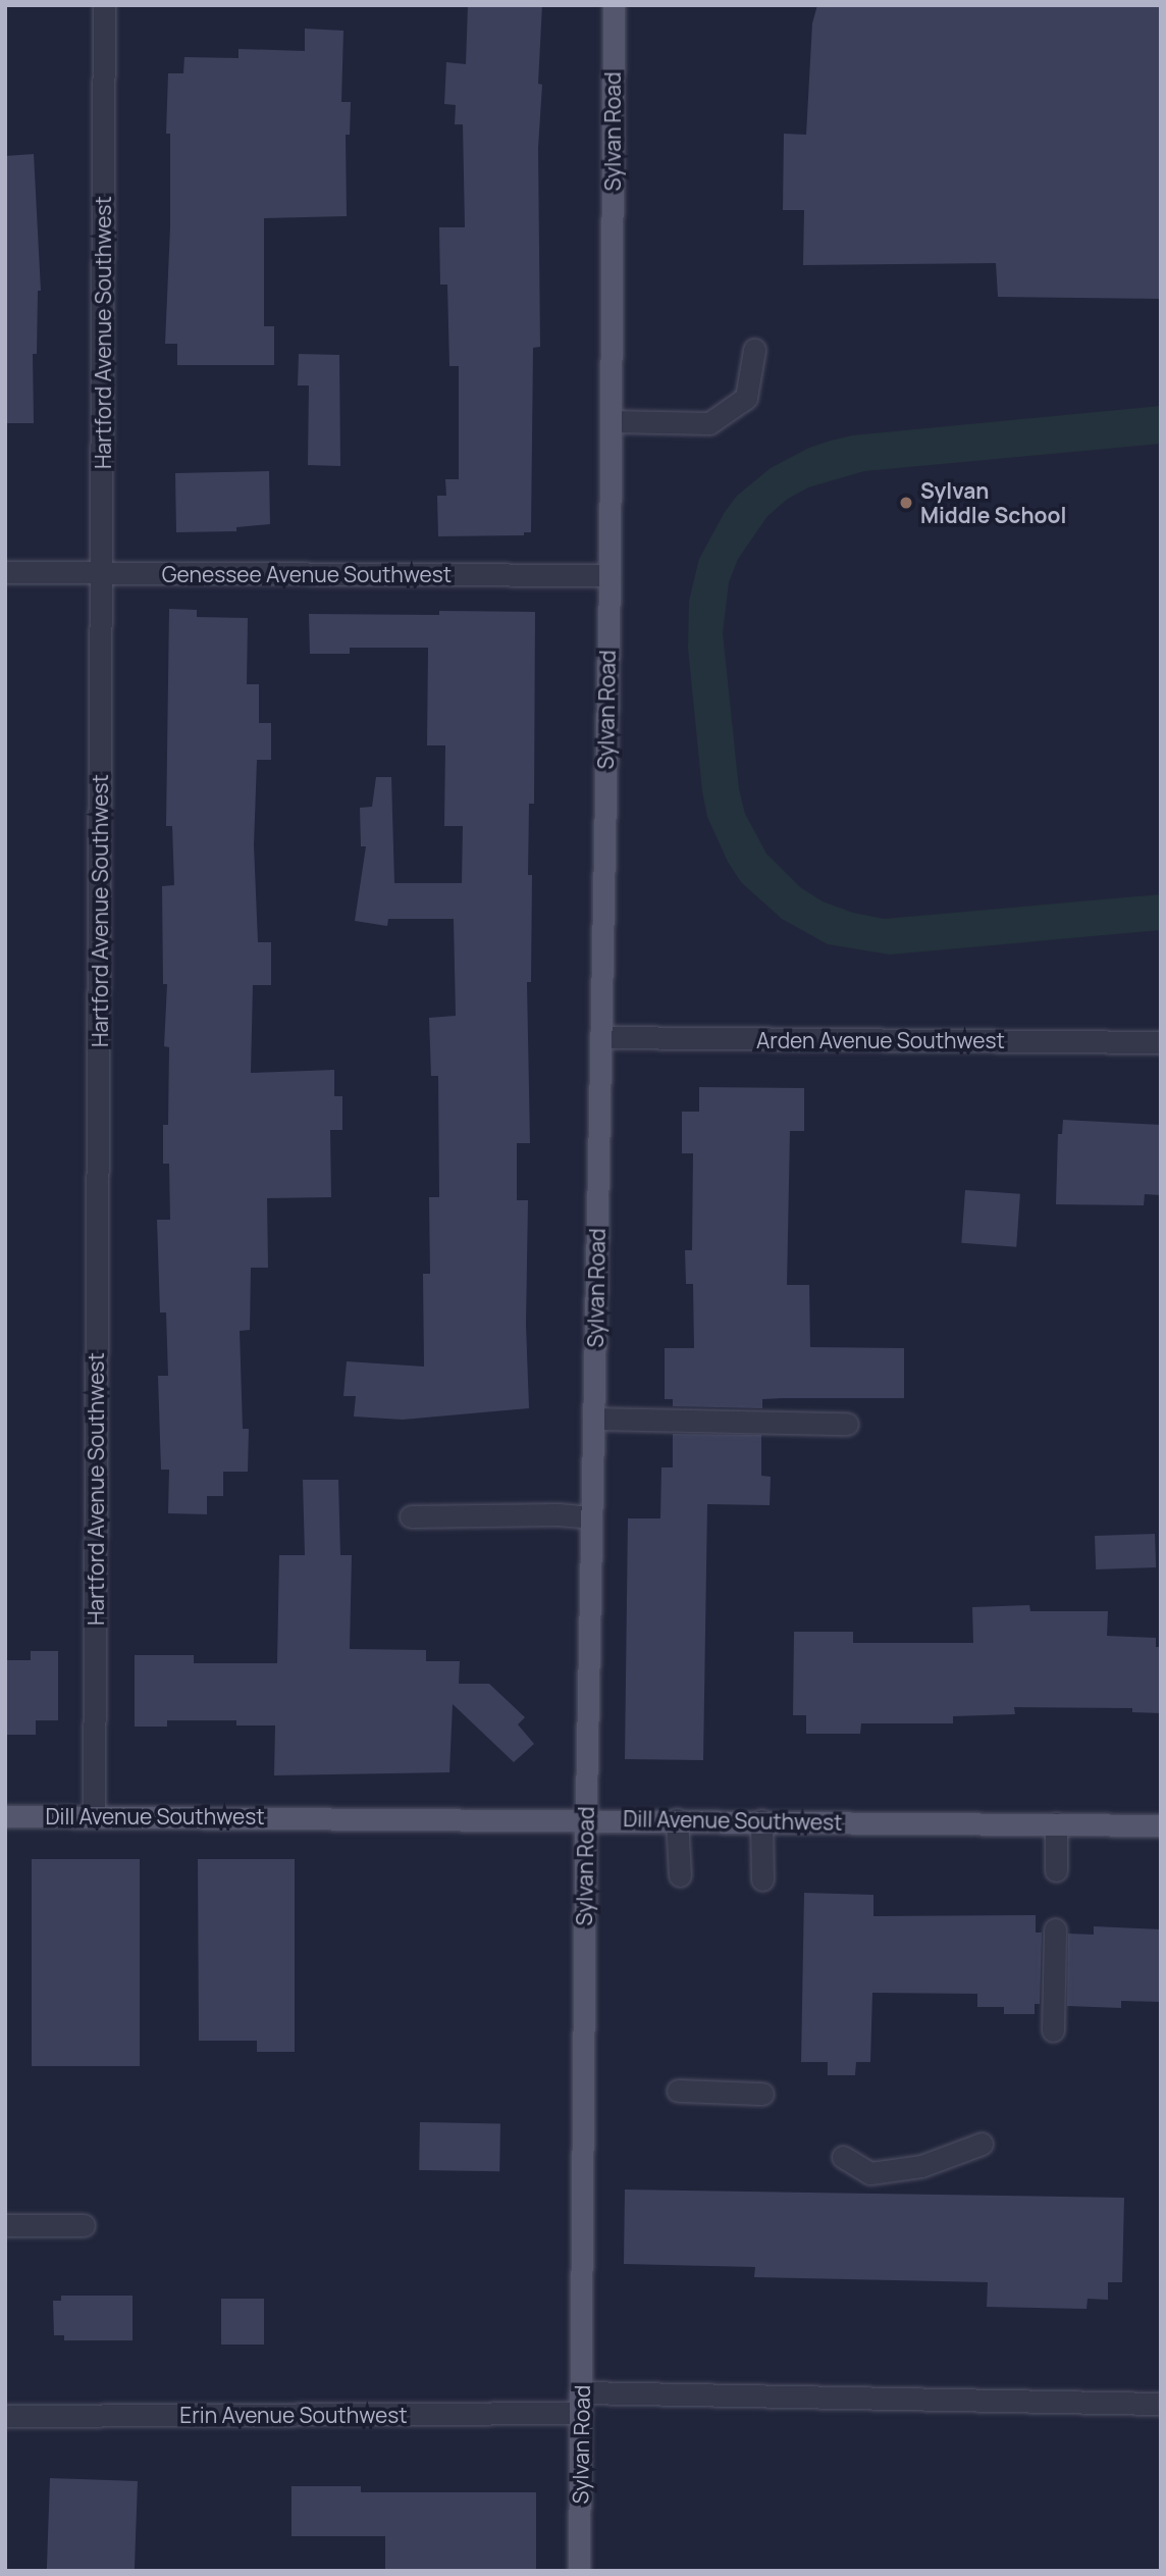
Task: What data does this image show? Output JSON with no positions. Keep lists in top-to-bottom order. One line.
{"streets":{"main road":["Sylvan Road","Dill Avenue Southwest"],"street":["Hartford Avenue Southwest","Genessee Avenue Southwest","Arden Avenue Southwest","Erin Avenue Southwest"]},"crossings":[["Sylvan Road","Genessee Avenue Southwest"],["Sylvan Road","Arden Avenue Southwest"],["Sylvan Road","Dill Avenue Southwest"],["Sylvan Road","Erin Avenue Southwest"],["Hartford Avenue Southwest","Genessee Avenue Southwest"],["Hartford Avenue Southwest","Dill Avenue Southwest"]],"places":["Sylvan Middle School"]}
